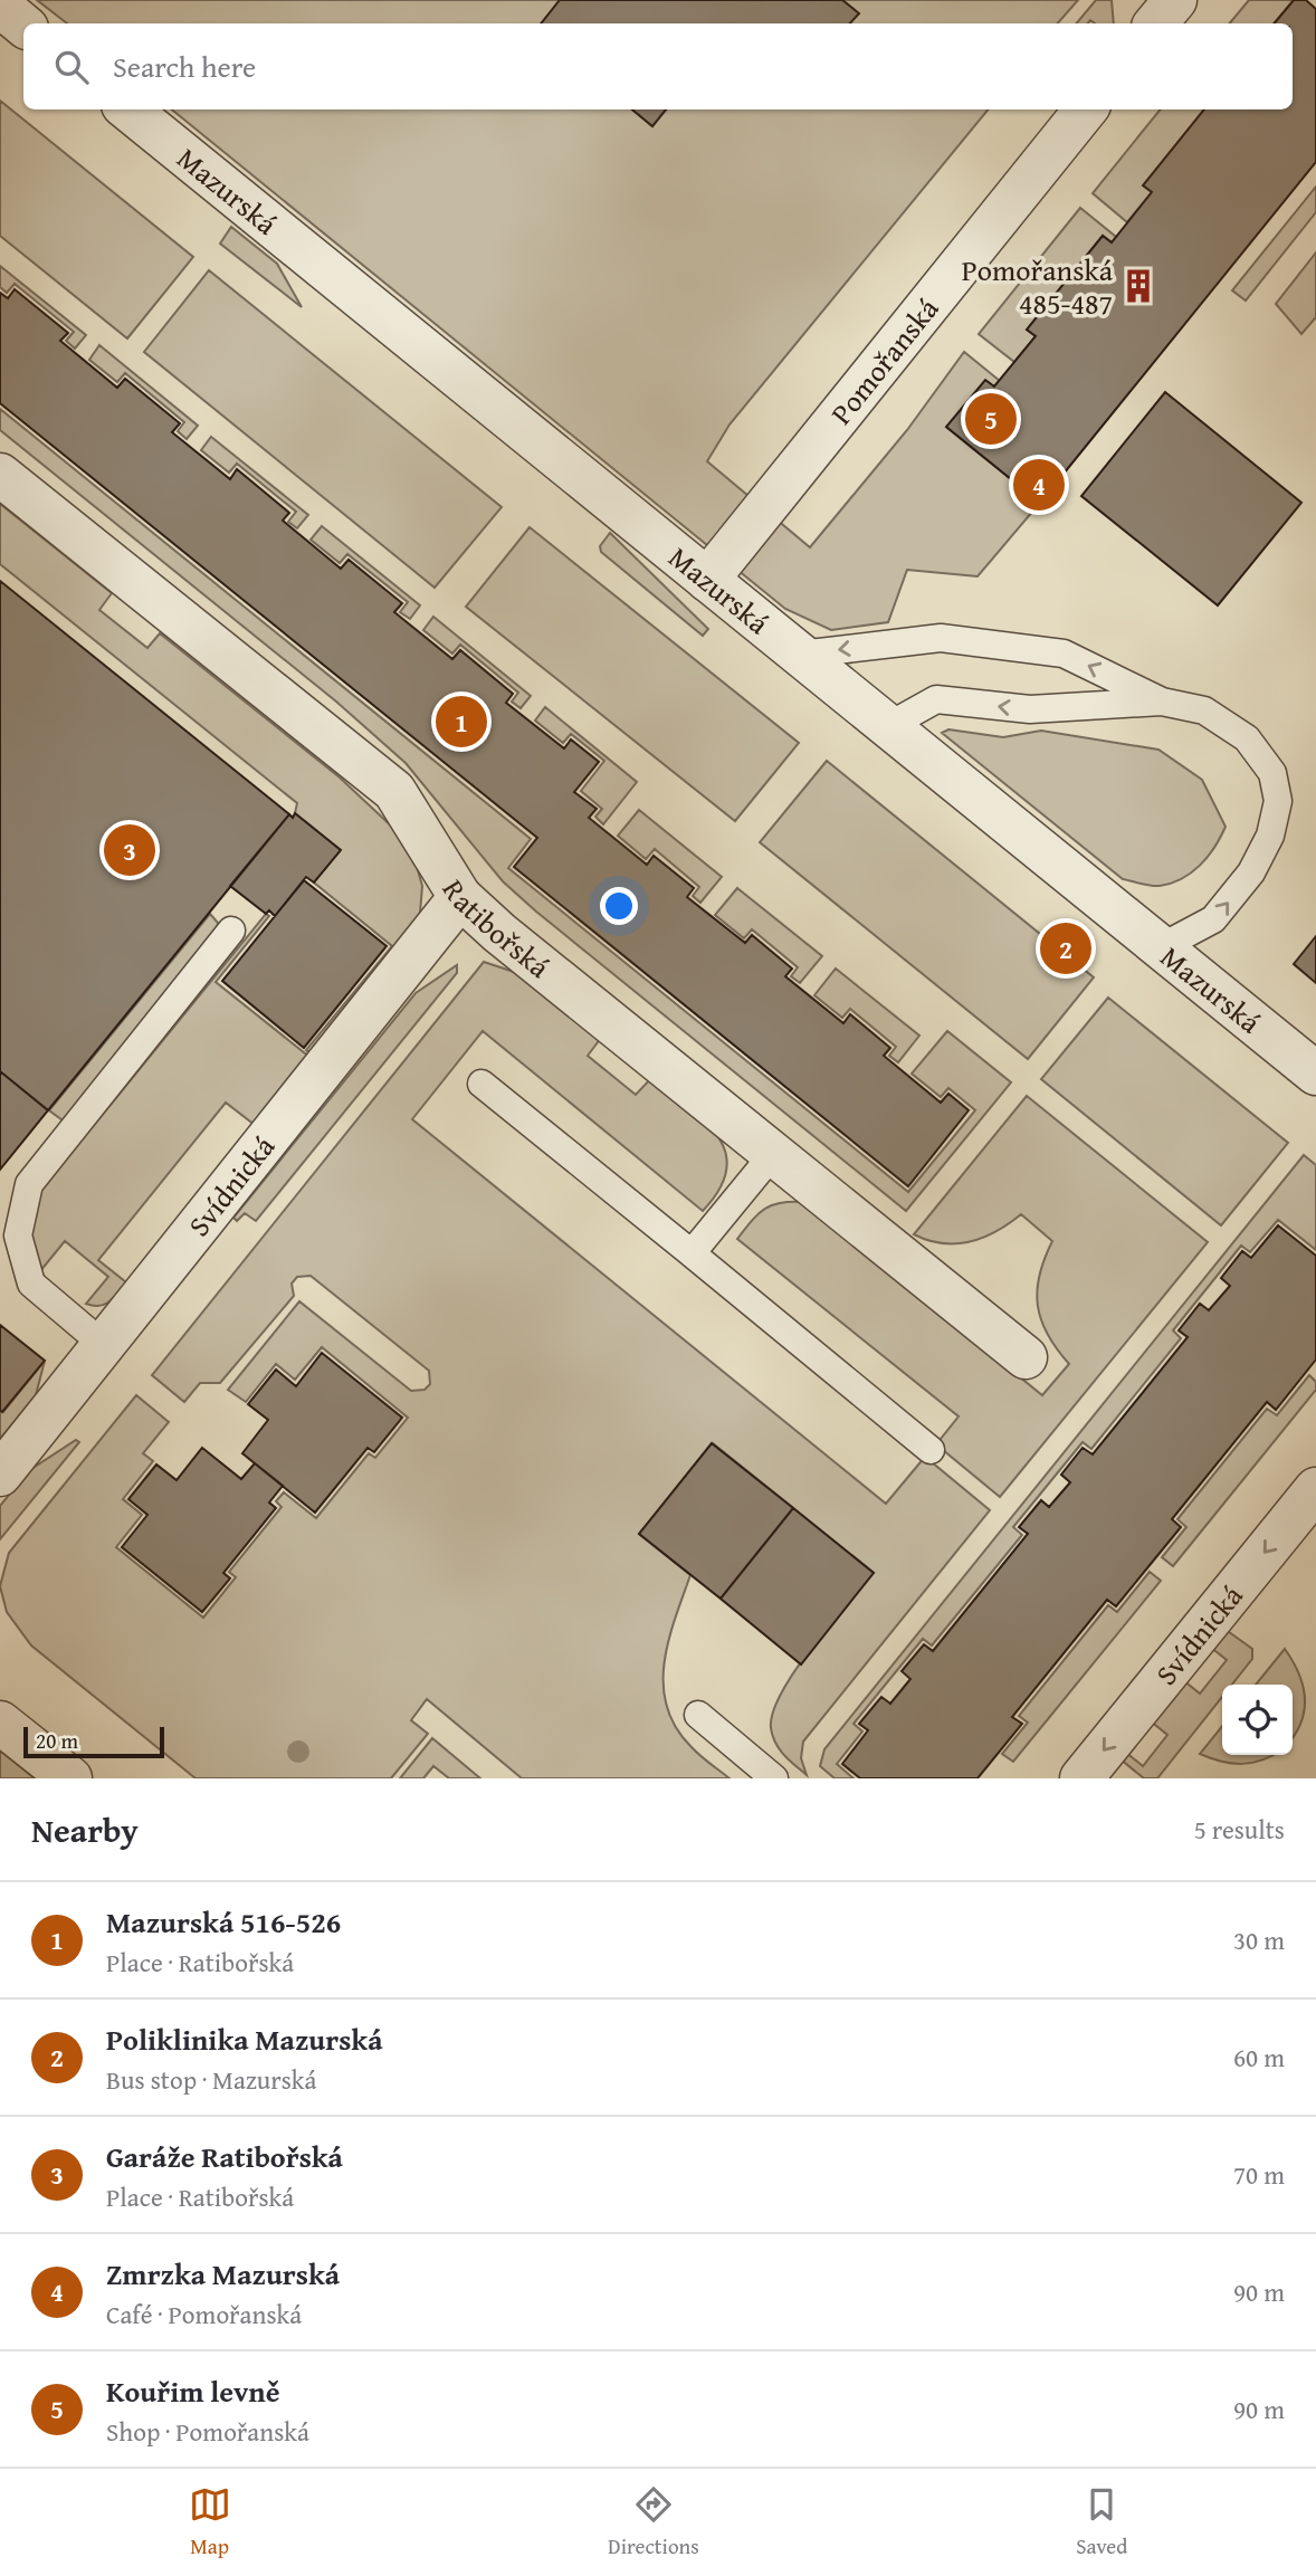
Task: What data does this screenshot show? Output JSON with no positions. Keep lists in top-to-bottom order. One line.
{"streets":{"street":["Mazurská","Pomořanská","Ratibořská","Svídnická"]},"crossings":[["Mazurská","Pomořanská"],["Ratibořská","Svídnická"]],"places":{"building":["Pomořanská 485-487"]},"scale_bar":"20 m","page":{"search":"Search here","pins":["5","4","1","3","2"],"scale":"20 m","heading":["Nearby","5 results"],"list":[{"mark":"1","name":"Mazurská 516-526","note":"Place · Ratibořská","value":"30 m"},{"mark":"2","name":"Poliklinika Mazurská","note":"Bus stop · Mazurská","value":"60 m"},{"mark":"3","name":"Garáže Ratibořská","note":"Place · Ratibořská","value":"70 m"},{"mark":"4","name":"Zmrzka Mazurská","note":"Café · Pomořanská","value":"90 m"},{"mark":"5","name":"Kouřim levně","note":"Shop · Pomořanská","value":"90 m"}],"nav":["Map","Directions","Saved"]}}
